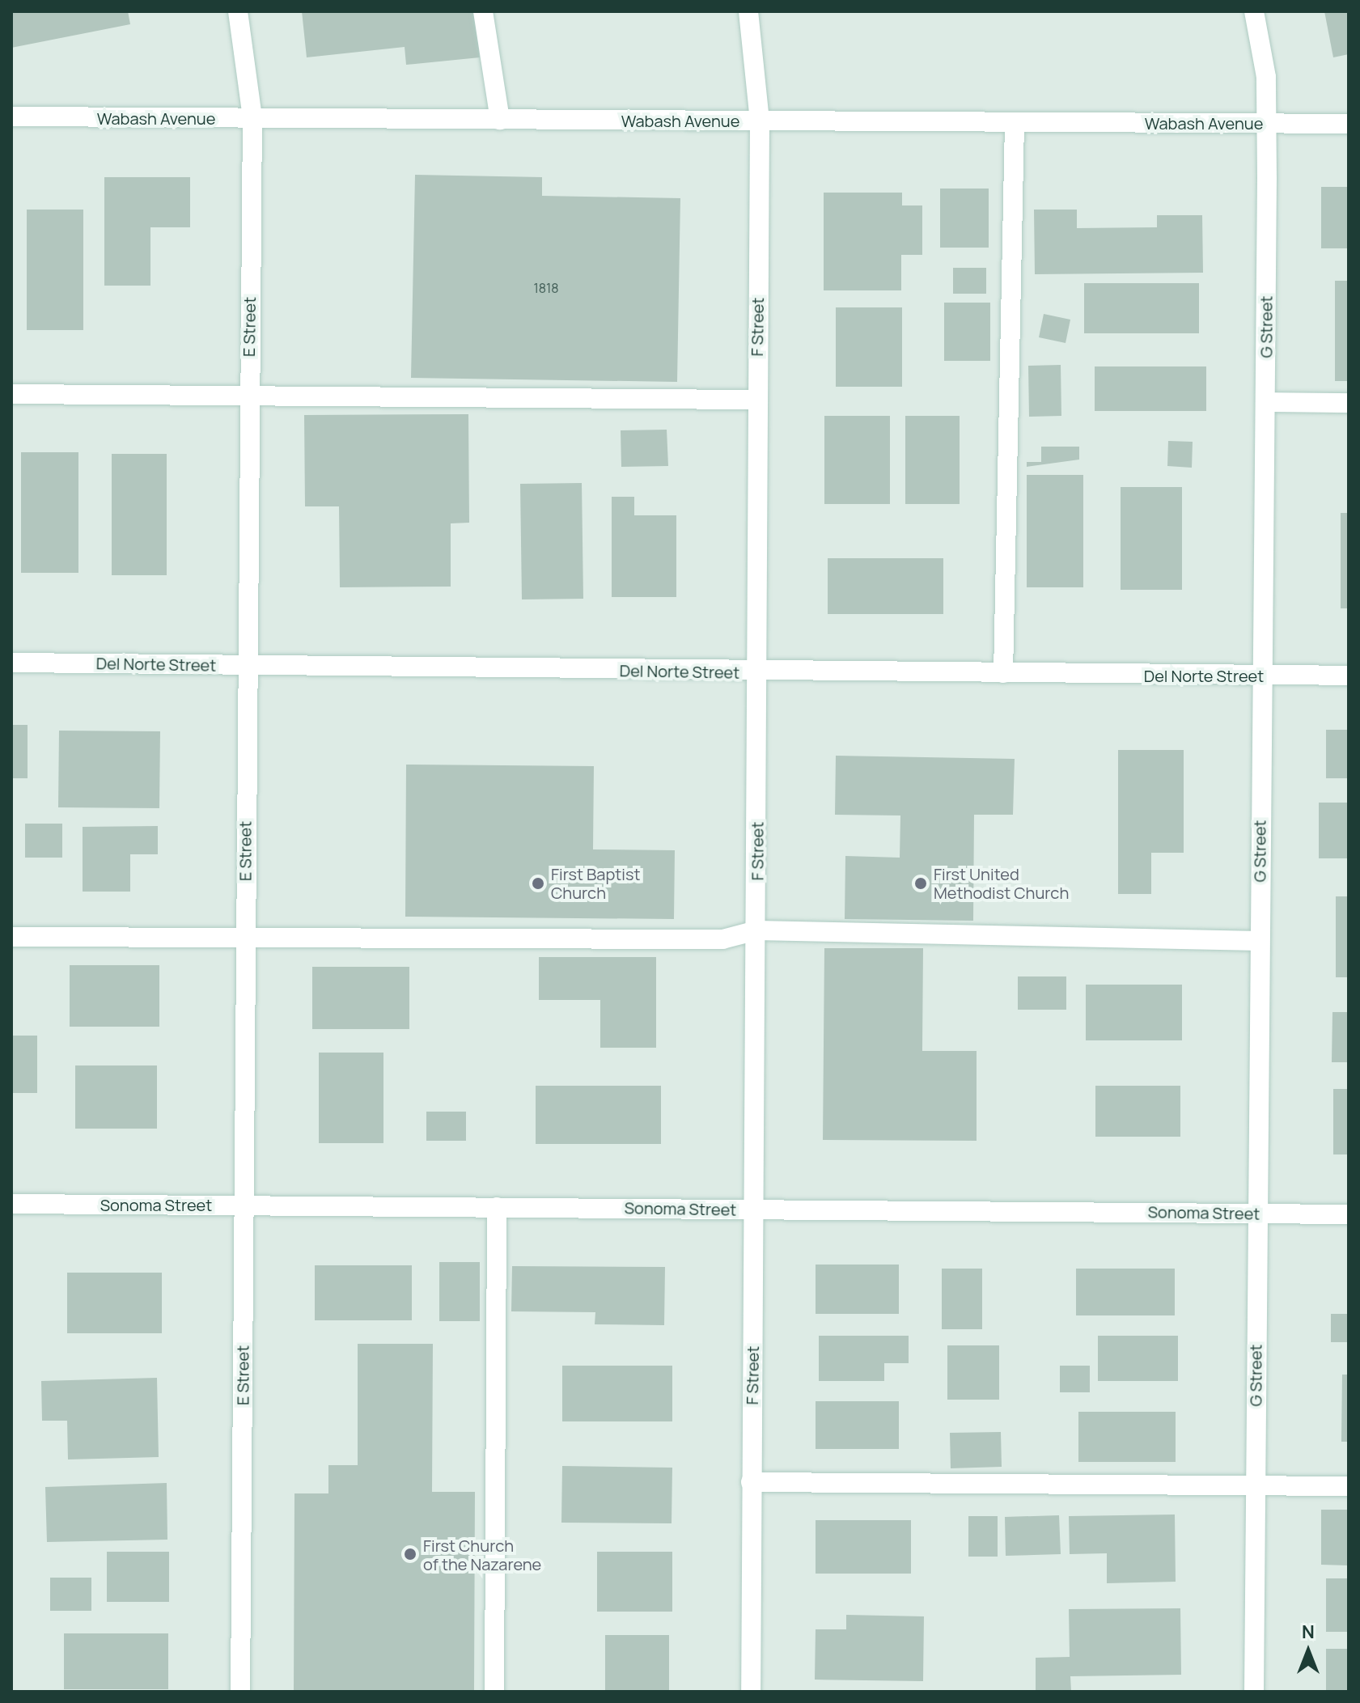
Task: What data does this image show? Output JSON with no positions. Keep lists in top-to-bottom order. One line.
{"streets":{"street":["Wabash Avenue","E Street","F Street","G Street","Del Norte Street","Sonoma Street"]},"crossings":[["Wabash Avenue","E Street"],["Wabash Avenue","F Street"],["Wabash Avenue","G Street"],["E Street","Del Norte Street"],["E Street","Sonoma Street"],["F Street","Del Norte Street"],["F Street","Sonoma Street"],["G Street","Del Norte Street"],["G Street","Sonoma Street"]],"places":["First Baptist Church","First United Methodist Church","First Church of the Nazarene"],"house_numbers":["1818"],"north":"top"}
